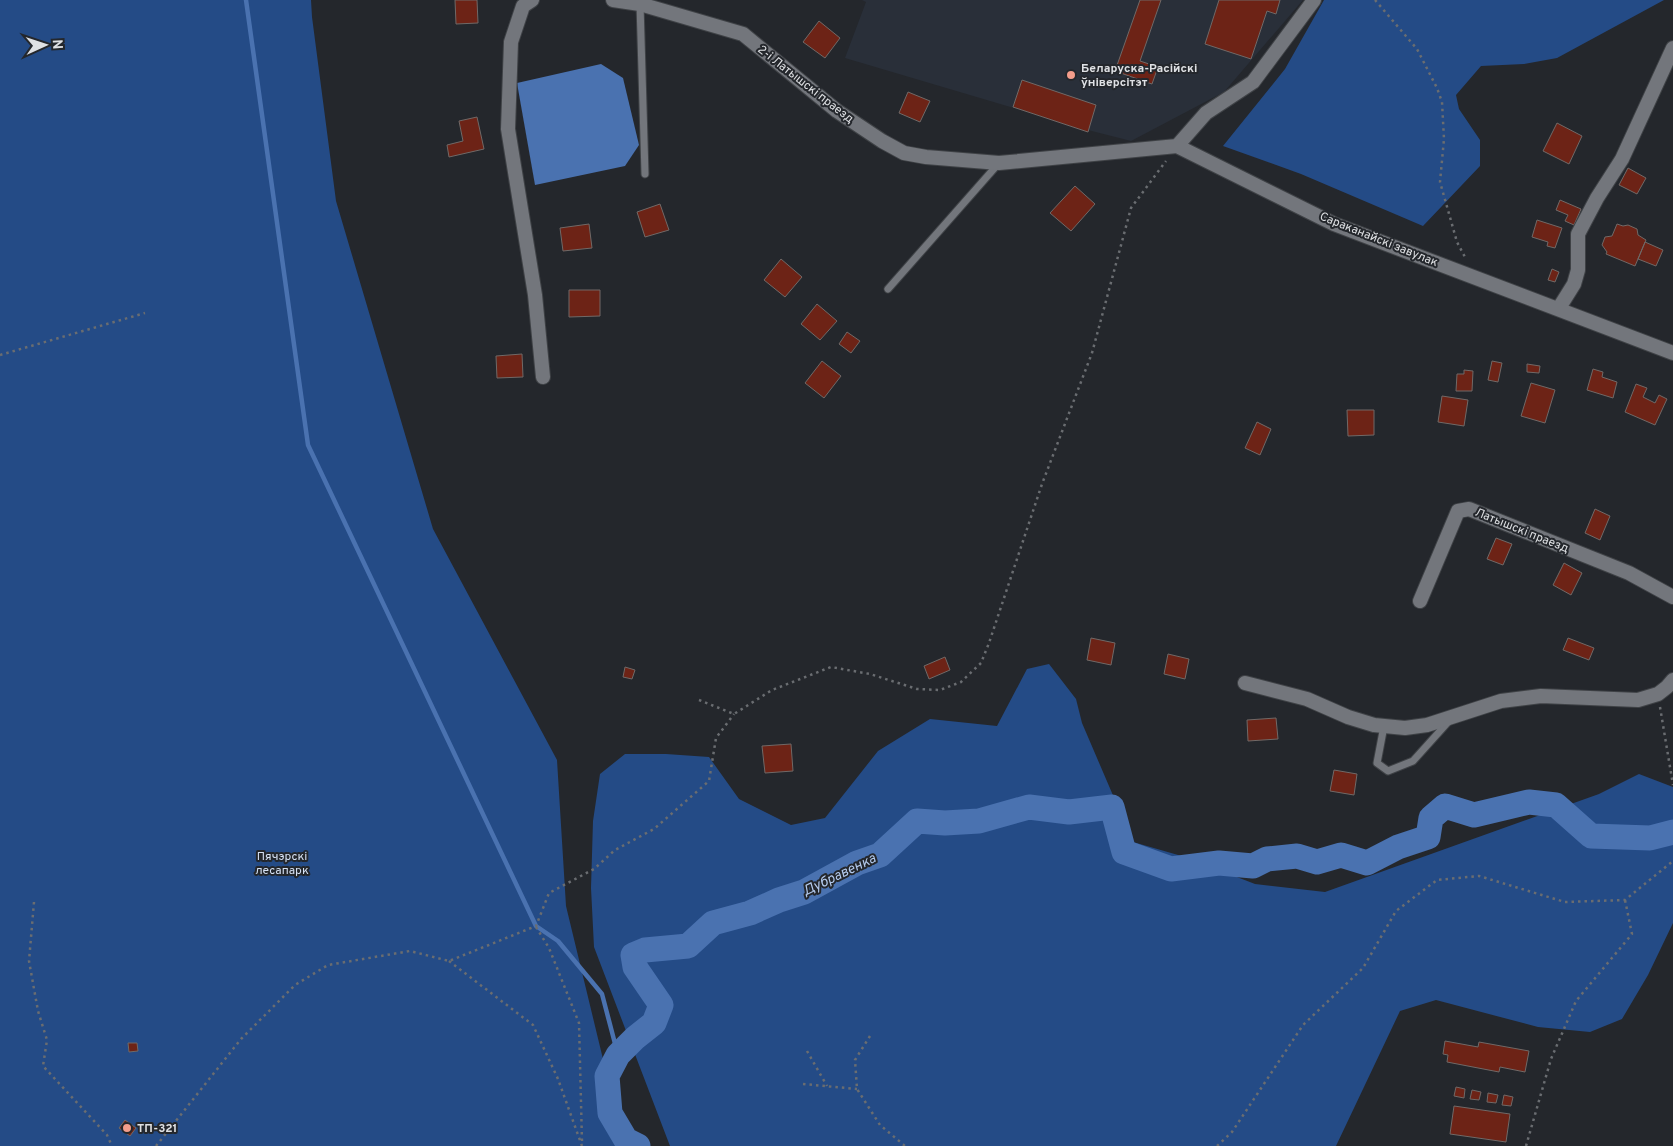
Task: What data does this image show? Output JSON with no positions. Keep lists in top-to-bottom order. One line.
{"streets":{"street":["2-і Латышскі праезд","Сараканайскі завулак","Латышскі праезд"]},"crossings":[["2-і Латышскі праезд","Сараканайскі завулак"]],"water":["Дубравенка"],"parks":["Пячэрскі лесапарк"],"places":["Беларуска-Расійскі ўніверсітэт","ТП-321"],"north":"right"}
